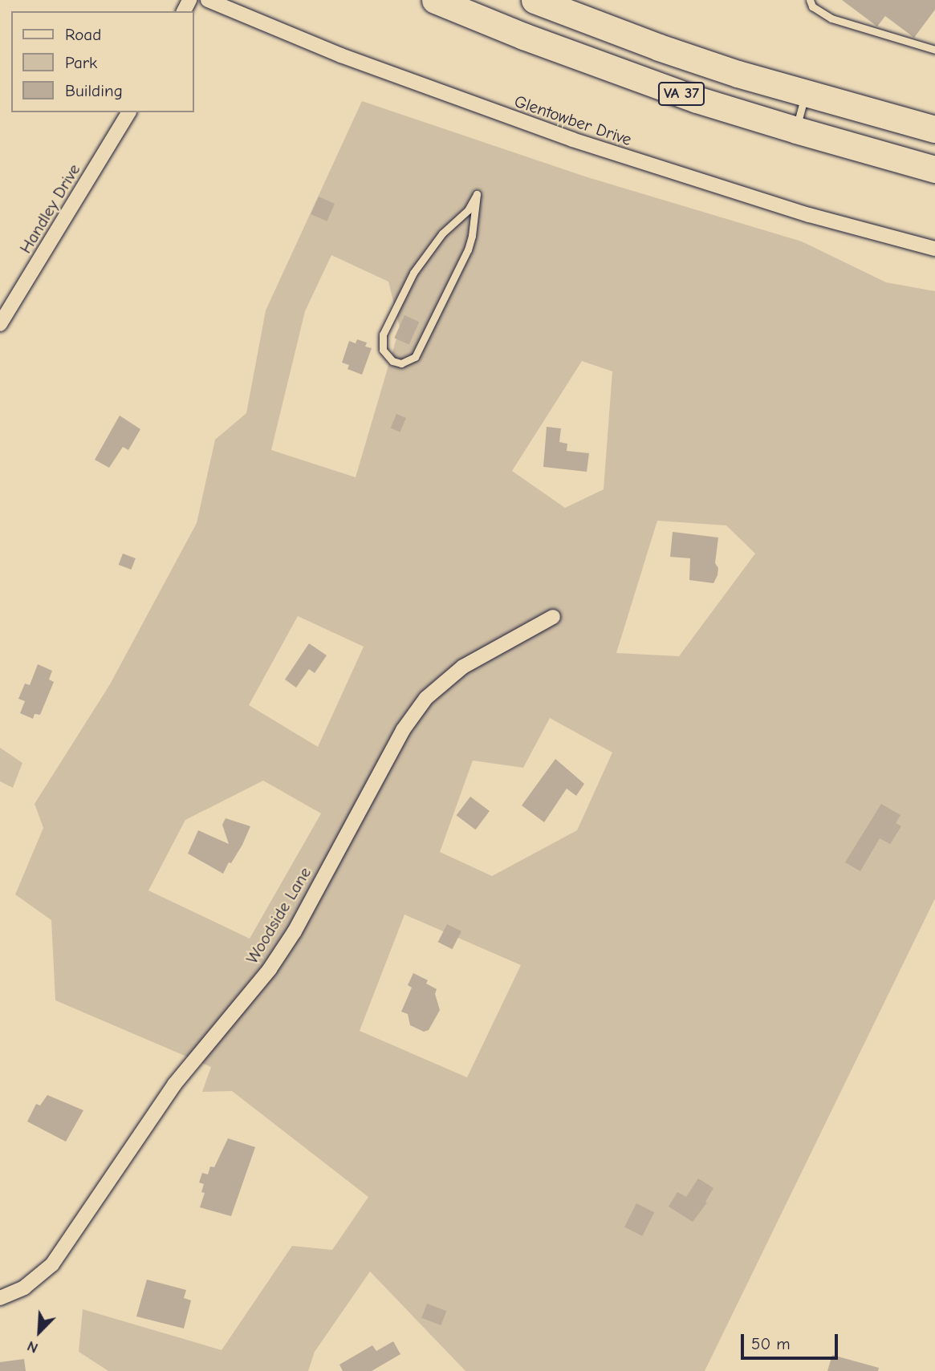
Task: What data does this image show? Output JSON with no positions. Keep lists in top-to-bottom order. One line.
{"streets":{"highway":["VA 37"],"street":["Glentowber Drive","Handley Drive","Woodside Lane"]},"legend":["Road","Park","Building"],"scale_bar":"50 m","north":"bottom left"}
